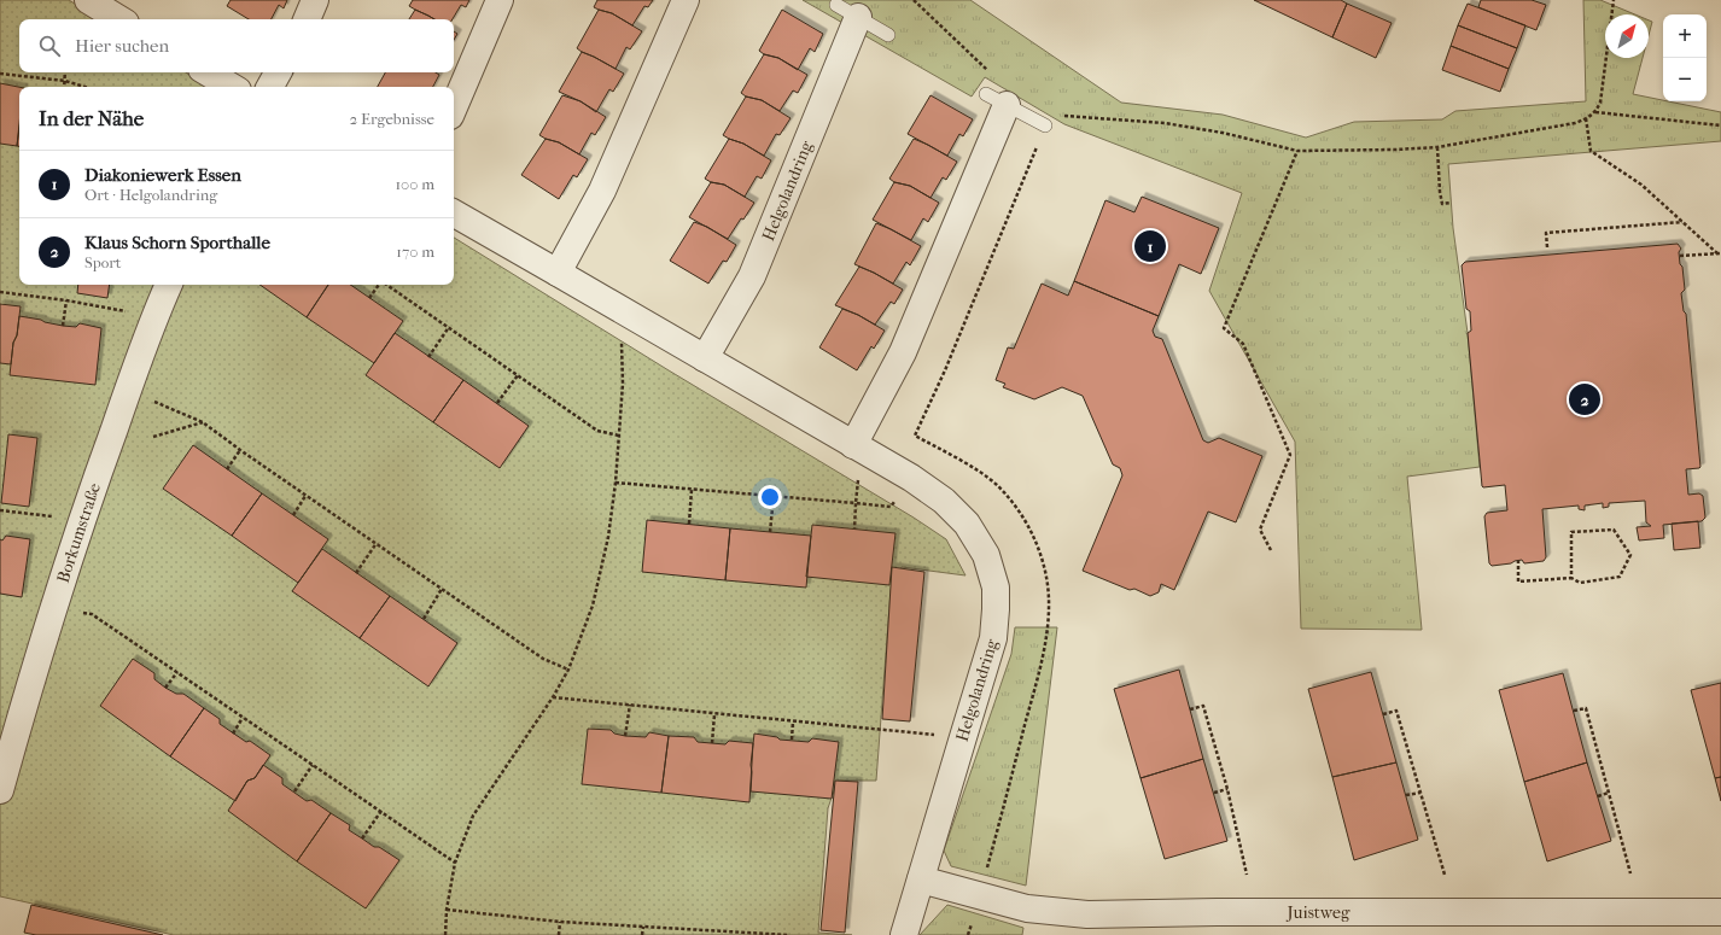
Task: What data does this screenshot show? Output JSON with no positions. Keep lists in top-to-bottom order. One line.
{"streets":{"street":["Helgolandring","Borkumstraße","Juistweg"]},"crossings":[["Helgolandring","Juistweg"]],"north":"top right","page":{"map_buttons":["+","−"],"search":"Hier suchen","heading":["In der Nähe","2 Ergebnisse"],"list":[{"mark":"1","name":"Diakoniewerk Essen","note":"Ort · Helgolandring","value":"100 m"},{"mark":"2","name":"Klaus Schorn Sporthalle","note":"Sport","value":"170 m"}],"pins":["1","2"]}}
